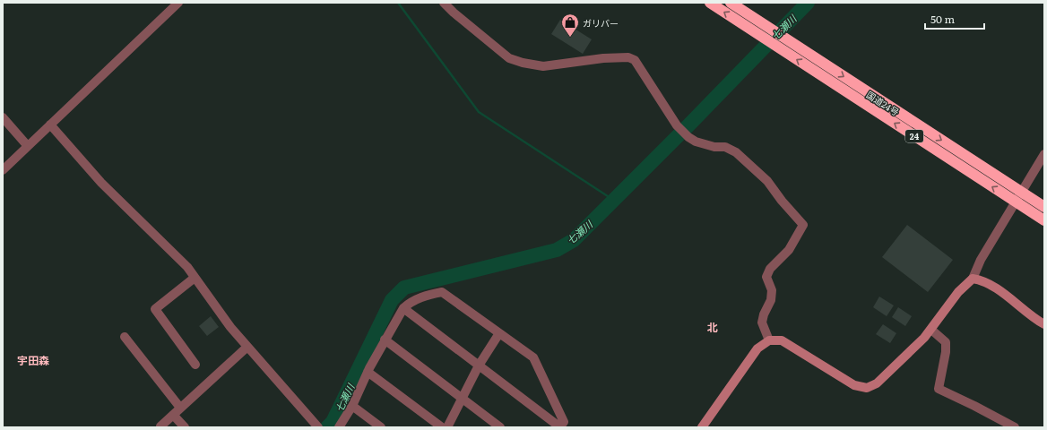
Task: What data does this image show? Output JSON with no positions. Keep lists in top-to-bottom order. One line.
{"streets":{"highway":["国道24号","24"]},"districts":["北","宇田森"],"water":["七瀬川"],"places":{"shop":["ガリバー"]},"scale_bar":"50 m"}
